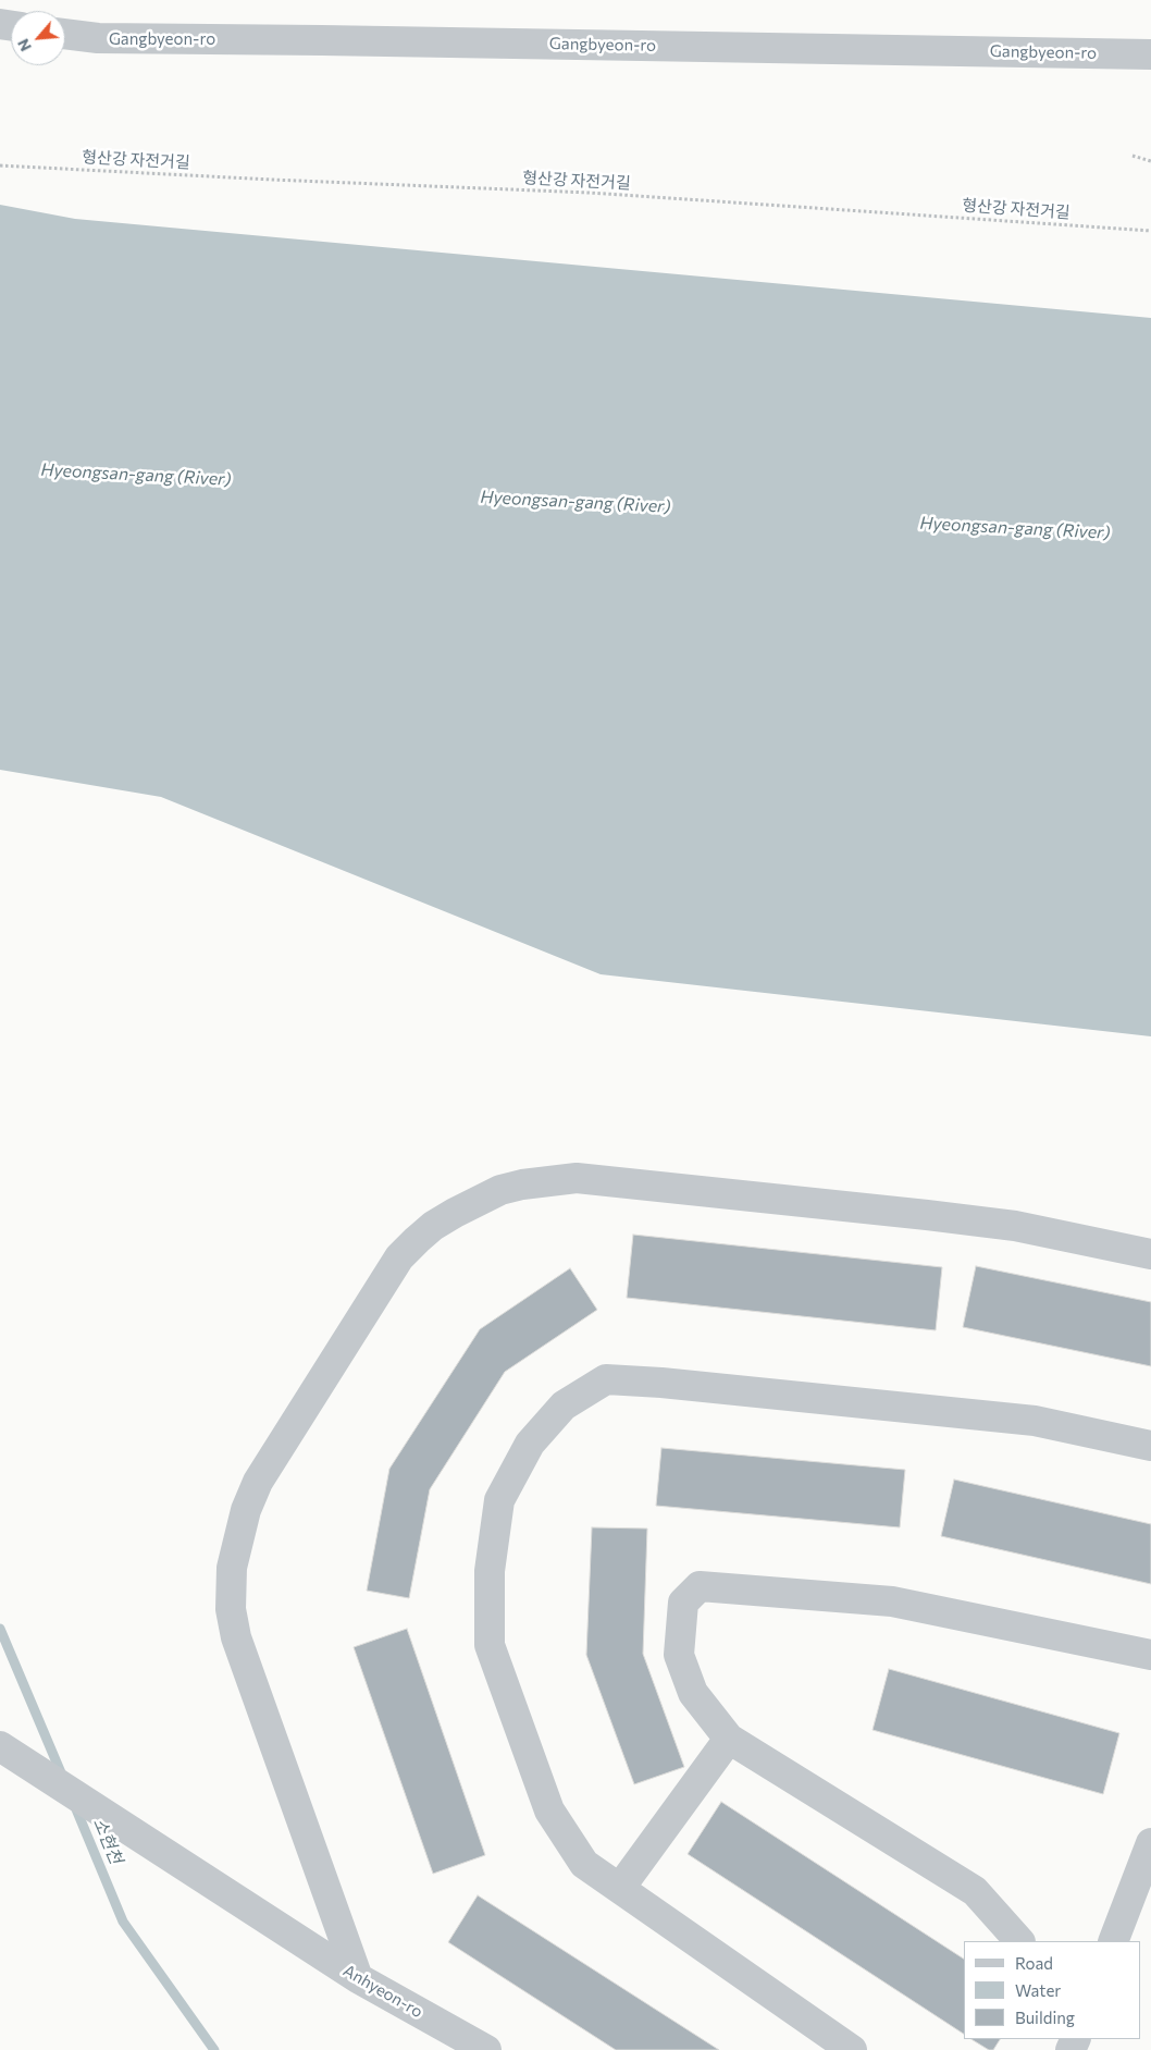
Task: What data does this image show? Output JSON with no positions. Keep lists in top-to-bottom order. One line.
{"streets":{"street":["Gangbyeon-ro","Anhyeon-ro"],"path":["형산강 자전거길"]},"water":["Hyeongsan-gang (River)","소현천"],"legend":["Road","Water","Building"],"north":"bottom left"}
